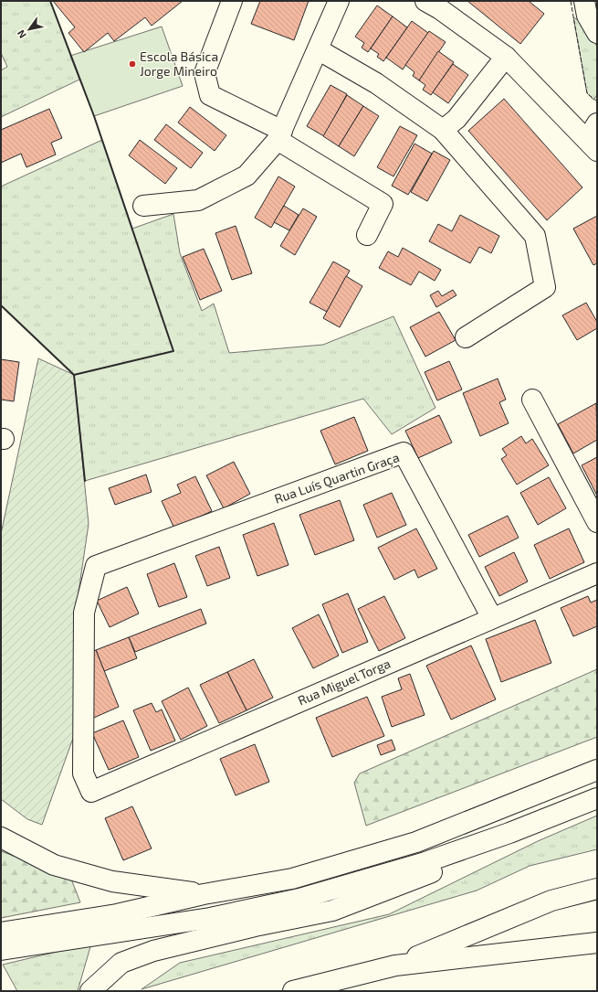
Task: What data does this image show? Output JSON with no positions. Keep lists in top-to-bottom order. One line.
{"streets":{"main road":["Rua Luís Quartin Graça","Rua Miguel Torga"]},"crossings":[["Rua Luís Quartin Graça","Rua Miguel Torga"]],"places":["Escola Básica Jorge Mineiro"],"north":"bottom left"}
